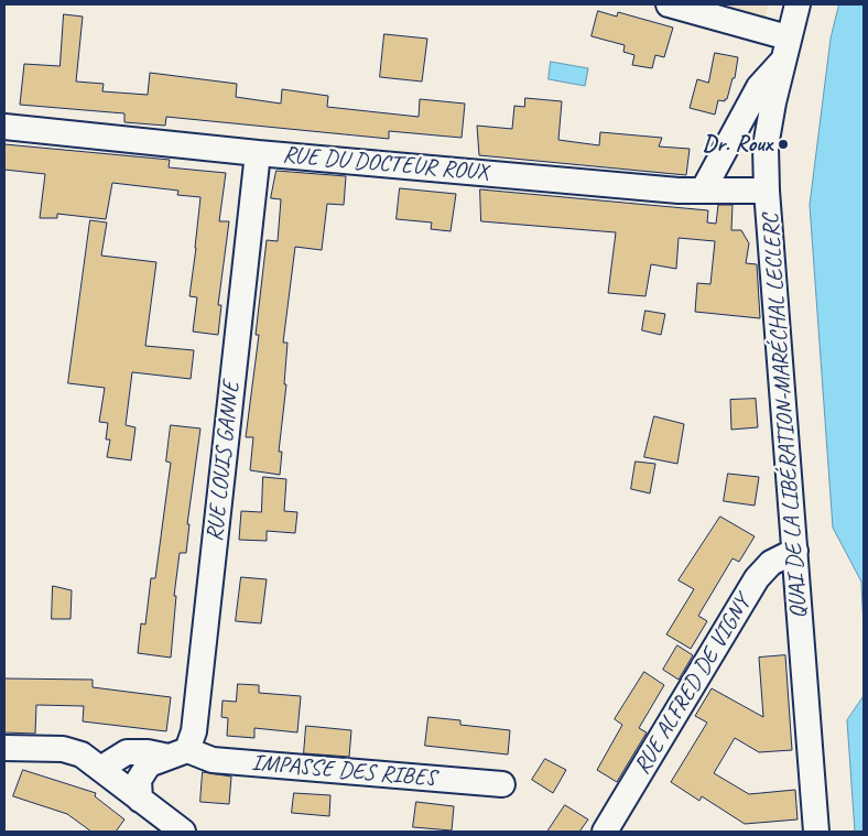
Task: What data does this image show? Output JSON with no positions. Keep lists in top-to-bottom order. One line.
{"streets":{"street":["RUE DU DOCTEUR ROUX","QUAI DE LA LIBÉRATION-MARÉCHAL LECLERC","RUE LOUIS GANNE","RUE ALFRED DE VIGNY","IMPASSE DES RIBES"]},"crossings":[["RUE DU DOCTEUR ROUX","QUAI DE LA LIBÉRATION-MARÉCHAL LECLERC"],["RUE DU DOCTEUR ROUX","RUE LOUIS GANNE"],["QUAI DE LA LIBÉRATION-MARÉCHAL LECLERC","RUE ALFRED DE VIGNY"],["RUE LOUIS GANNE","IMPASSE DES RIBES"]],"places":["Dr. Roux"]}
